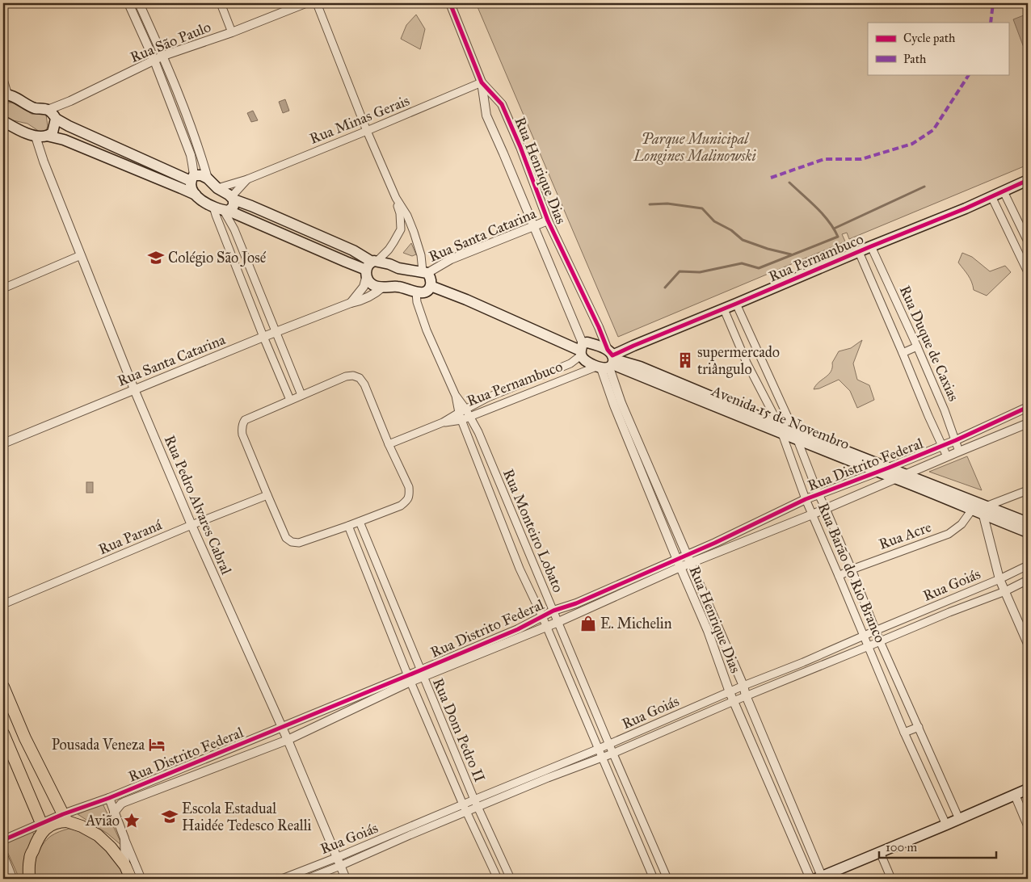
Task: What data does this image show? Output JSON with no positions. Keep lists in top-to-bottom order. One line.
{"streets":{"main road":["Rua Pernambuco","Avenida 15 de Novembro"],"street":["Rua São Paulo","Rua Minas Gerais","Rua Henrique Dias","Rua Santa Catarina","Rua Duque de Caxias","Rua Distrito Federal","Rua Pedro Alvares Cabral","Rua Monteiro Lobato","Rua Acre","Rua Paraná","Rua Barão do Rio Branco","Rua Goiás","Rua Dom Pedro II"]},"crossings":[["Rua Minas Gerais","Rua Henrique Dias"],["Rua Henrique Dias","Rua Santa Catarina"],["Rua Henrique Dias","Rua Pernambuco"],["Rua Henrique Dias","Avenida 15 de Novembro"],["Rua Henrique Dias","Rua Distrito Federal"],["Rua Henrique Dias","Rua Goiás"],["Rua Santa Catarina","Rua Pedro Alvares Cabral"],["Rua Pernambuco","Rua Duque de Caxias"],["Rua Pernambuco","Avenida 15 de Novembro"],["Rua Pernambuco","Rua Monteiro Lobato"],["Rua Pernambuco","Rua Barão do Rio Branco"],["Rua Duque de Caxias","Rua Distrito Federal"],["Avenida 15 de Novembro","Rua Distrito Federal"],["Avenida 15 de Novembro","Rua Acre"],["Avenida 15 de Novembro","Rua Barão do Rio Branco"],["Rua Distrito Federal","Rua Pedro Alvares Cabral"],["Rua Distrito Federal","Rua Monteiro Lobato"],["Rua Distrito Federal","Rua Barão do Rio Branco"],["Rua Distrito Federal","Rua Dom Pedro II"],["Rua Pedro Alvares Cabral","Rua Paraná"],["Rua Pedro Alvares Cabral","Rua Goiás"],["Rua Monteiro Lobato","Rua Goiás"],["Rua Acre","Rua Barão do Rio Branco"],["Rua Barão do Rio Branco","Rua Goiás"],["Rua Goiás","Rua Dom Pedro II"]],"parks":["Parque Municipal Longines Malinowski"],"places":{"school or university":["Colégio São José","Escola Estadual Haidée Tedesco Realli"],"building":["supermercado triângulo"],"shop":["E. Michelin"],"hotel":["Pousada Veneza"],"place":["Avião"]},"legend":["Cycle path","Path"],"scale_bar":"100 m"}
